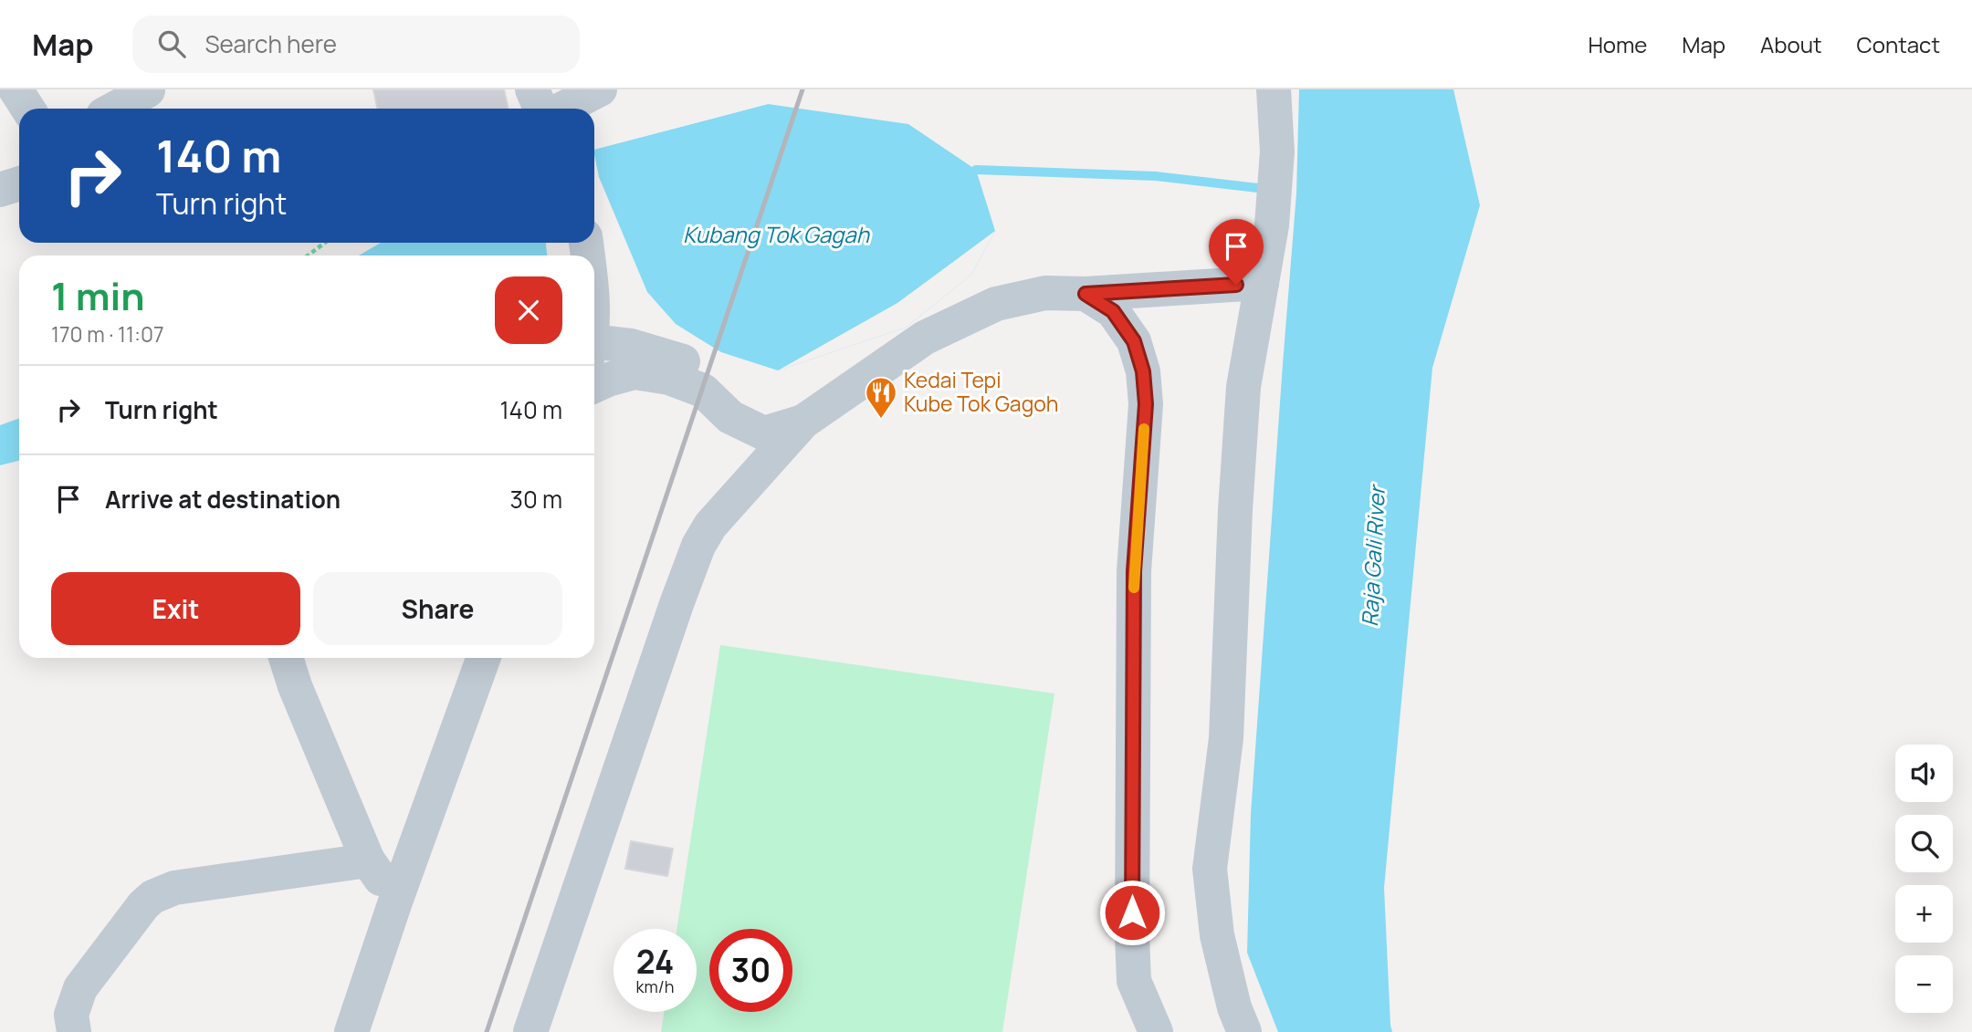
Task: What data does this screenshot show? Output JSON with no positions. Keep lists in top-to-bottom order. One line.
{"water":["Kubang Tok Gagah","Raja Gali River"],"places":{"restaurant":["Kedai Tepi Kube Tok Gagoh"]},"page":{"header":"Map","search":"Search here","nav":["Home","Map","About","Contact"],"turn":["140 m","Turn right"],"heading":["1 min","170 m · 11:07"],"list":[{"name":"Turn right","value":"140 m"},{"name":"Arrive at destination","value":"30 m"}],"buttons":["Exit","Share"],"map_buttons":["+","−"],"speed":"24 km/h","limit":"30"}}
